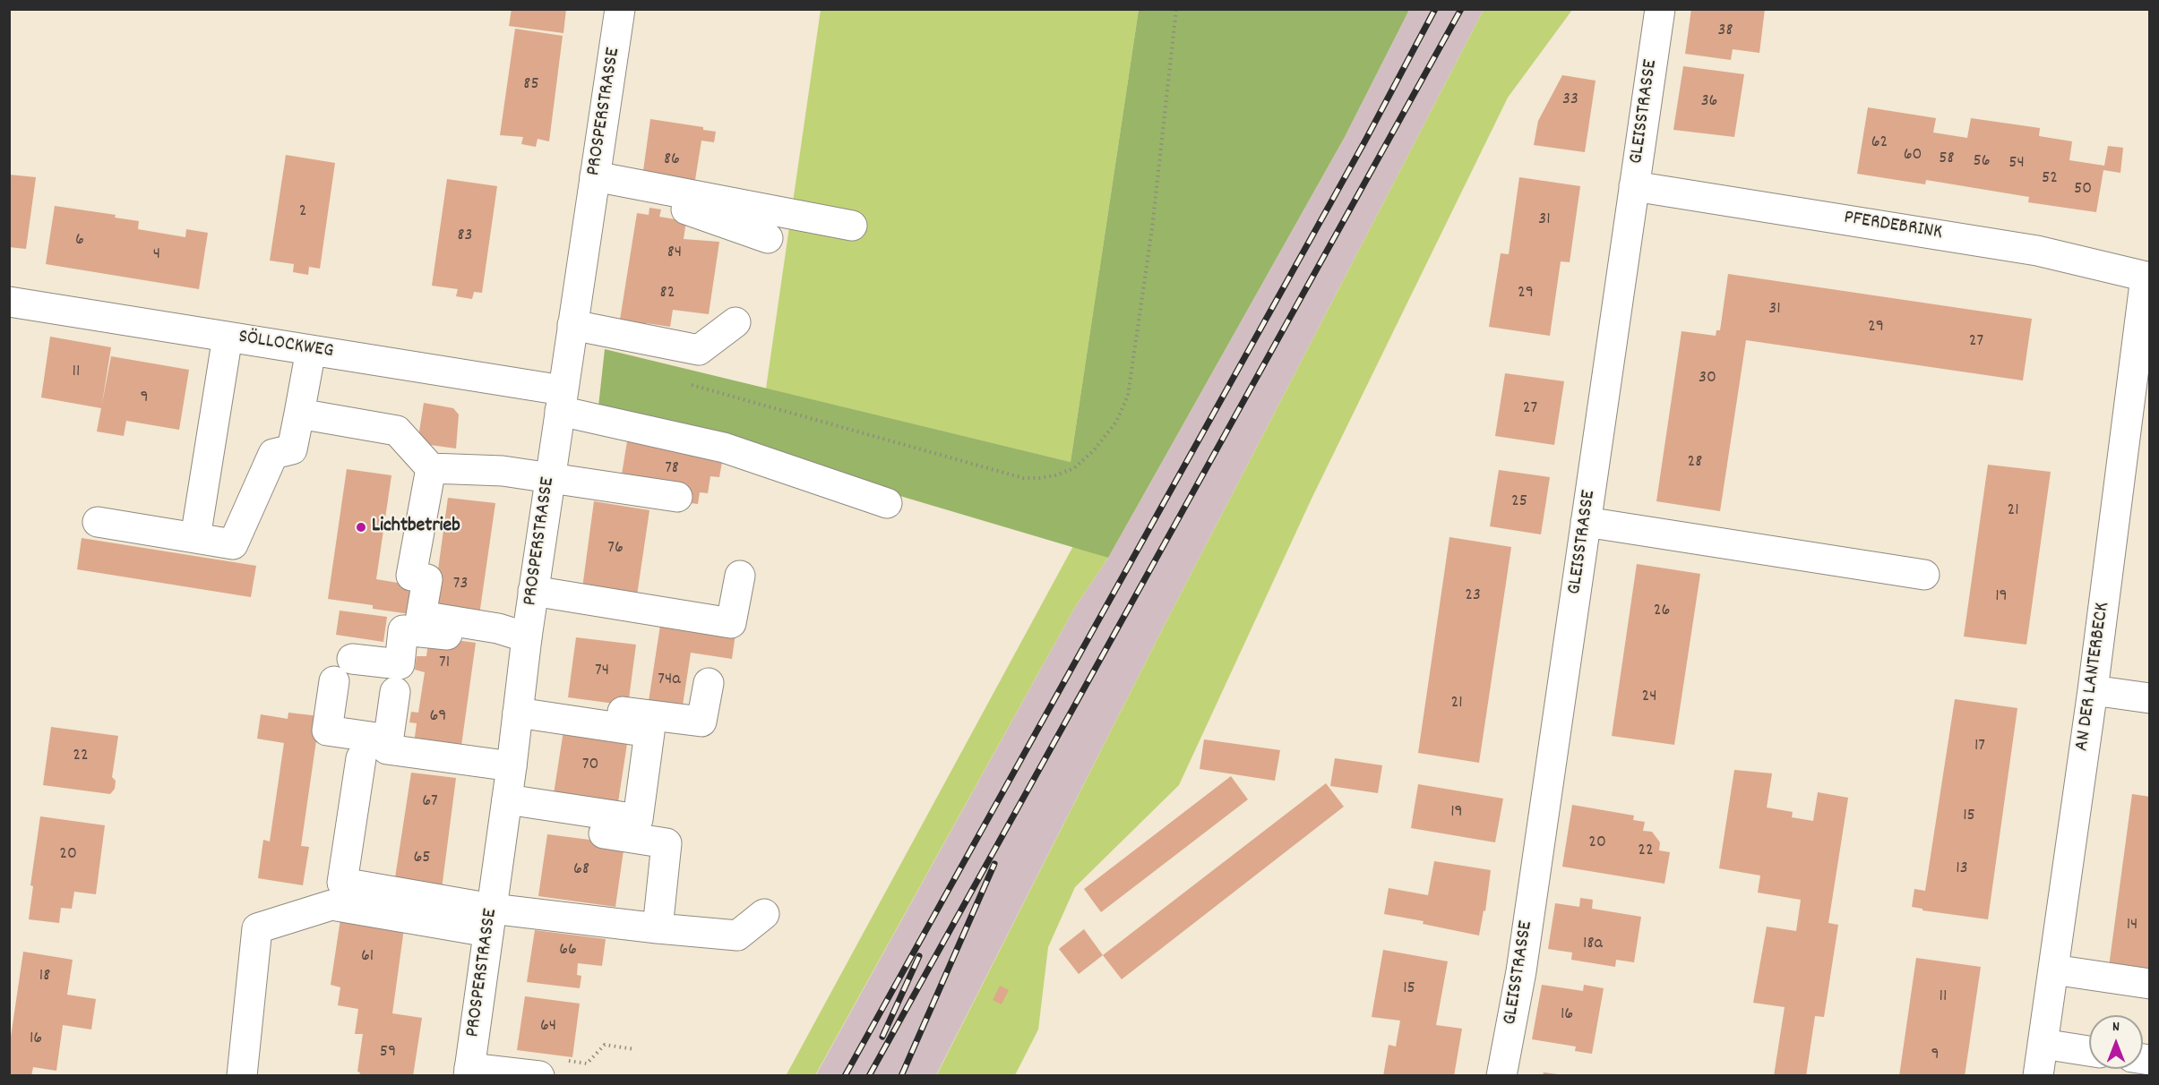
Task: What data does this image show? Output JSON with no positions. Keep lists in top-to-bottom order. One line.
{"streets":{"street":["PROSPERSTRASSE","GLEISSTRASSE","PFERDEBRINK","SÖLLOCKWEG","AN DER LANTERBECK"]},"crossings":[["PROSPERSTRASSE","SÖLLOCKWEG"],["GLEISSTRASSE","PFERDEBRINK"],["PFERDEBRINK","AN DER LANTERBECK"]],"places":["Lichtbetrieb"],"house_numbers":["38","85","33","36","62","60","58","86","56","54","52","50","2","31","83","6","84","4","82","29","31","29","27","11","30","9","27","28","78","25","21","76","73","23","19","26","71","74","74a","24","21","69","17","22","70","67","19","15","20","22","20","65","13","68","14","18a","66","61","18","15","11","16","64","16","59","9"],"north":"top"}
